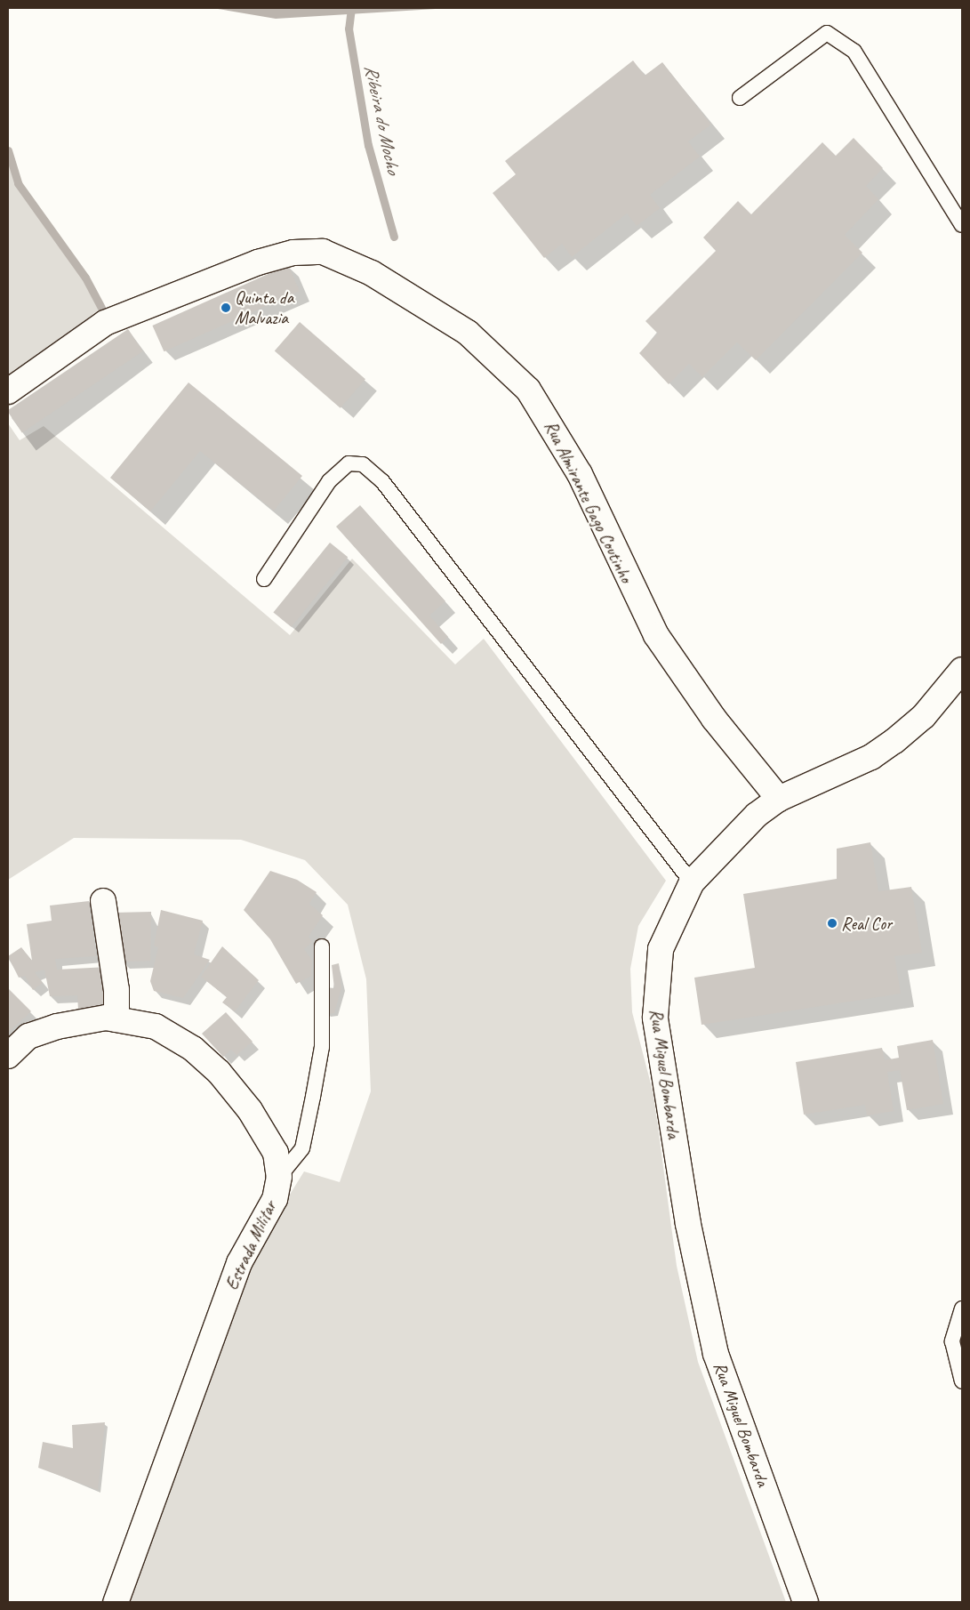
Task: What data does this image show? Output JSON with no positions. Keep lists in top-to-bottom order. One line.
{"streets":{"street":["Rua Almirante Gago Coutinho","Rua Miguel Bombarda","Estrada Militar"]},"crossings":[["Rua Almirante Gago Coutinho","Rua Miguel Bombarda"]],"water":["Ribeira do Mocho"],"places":["Quinta da Malvazia","Real Cor"]}
